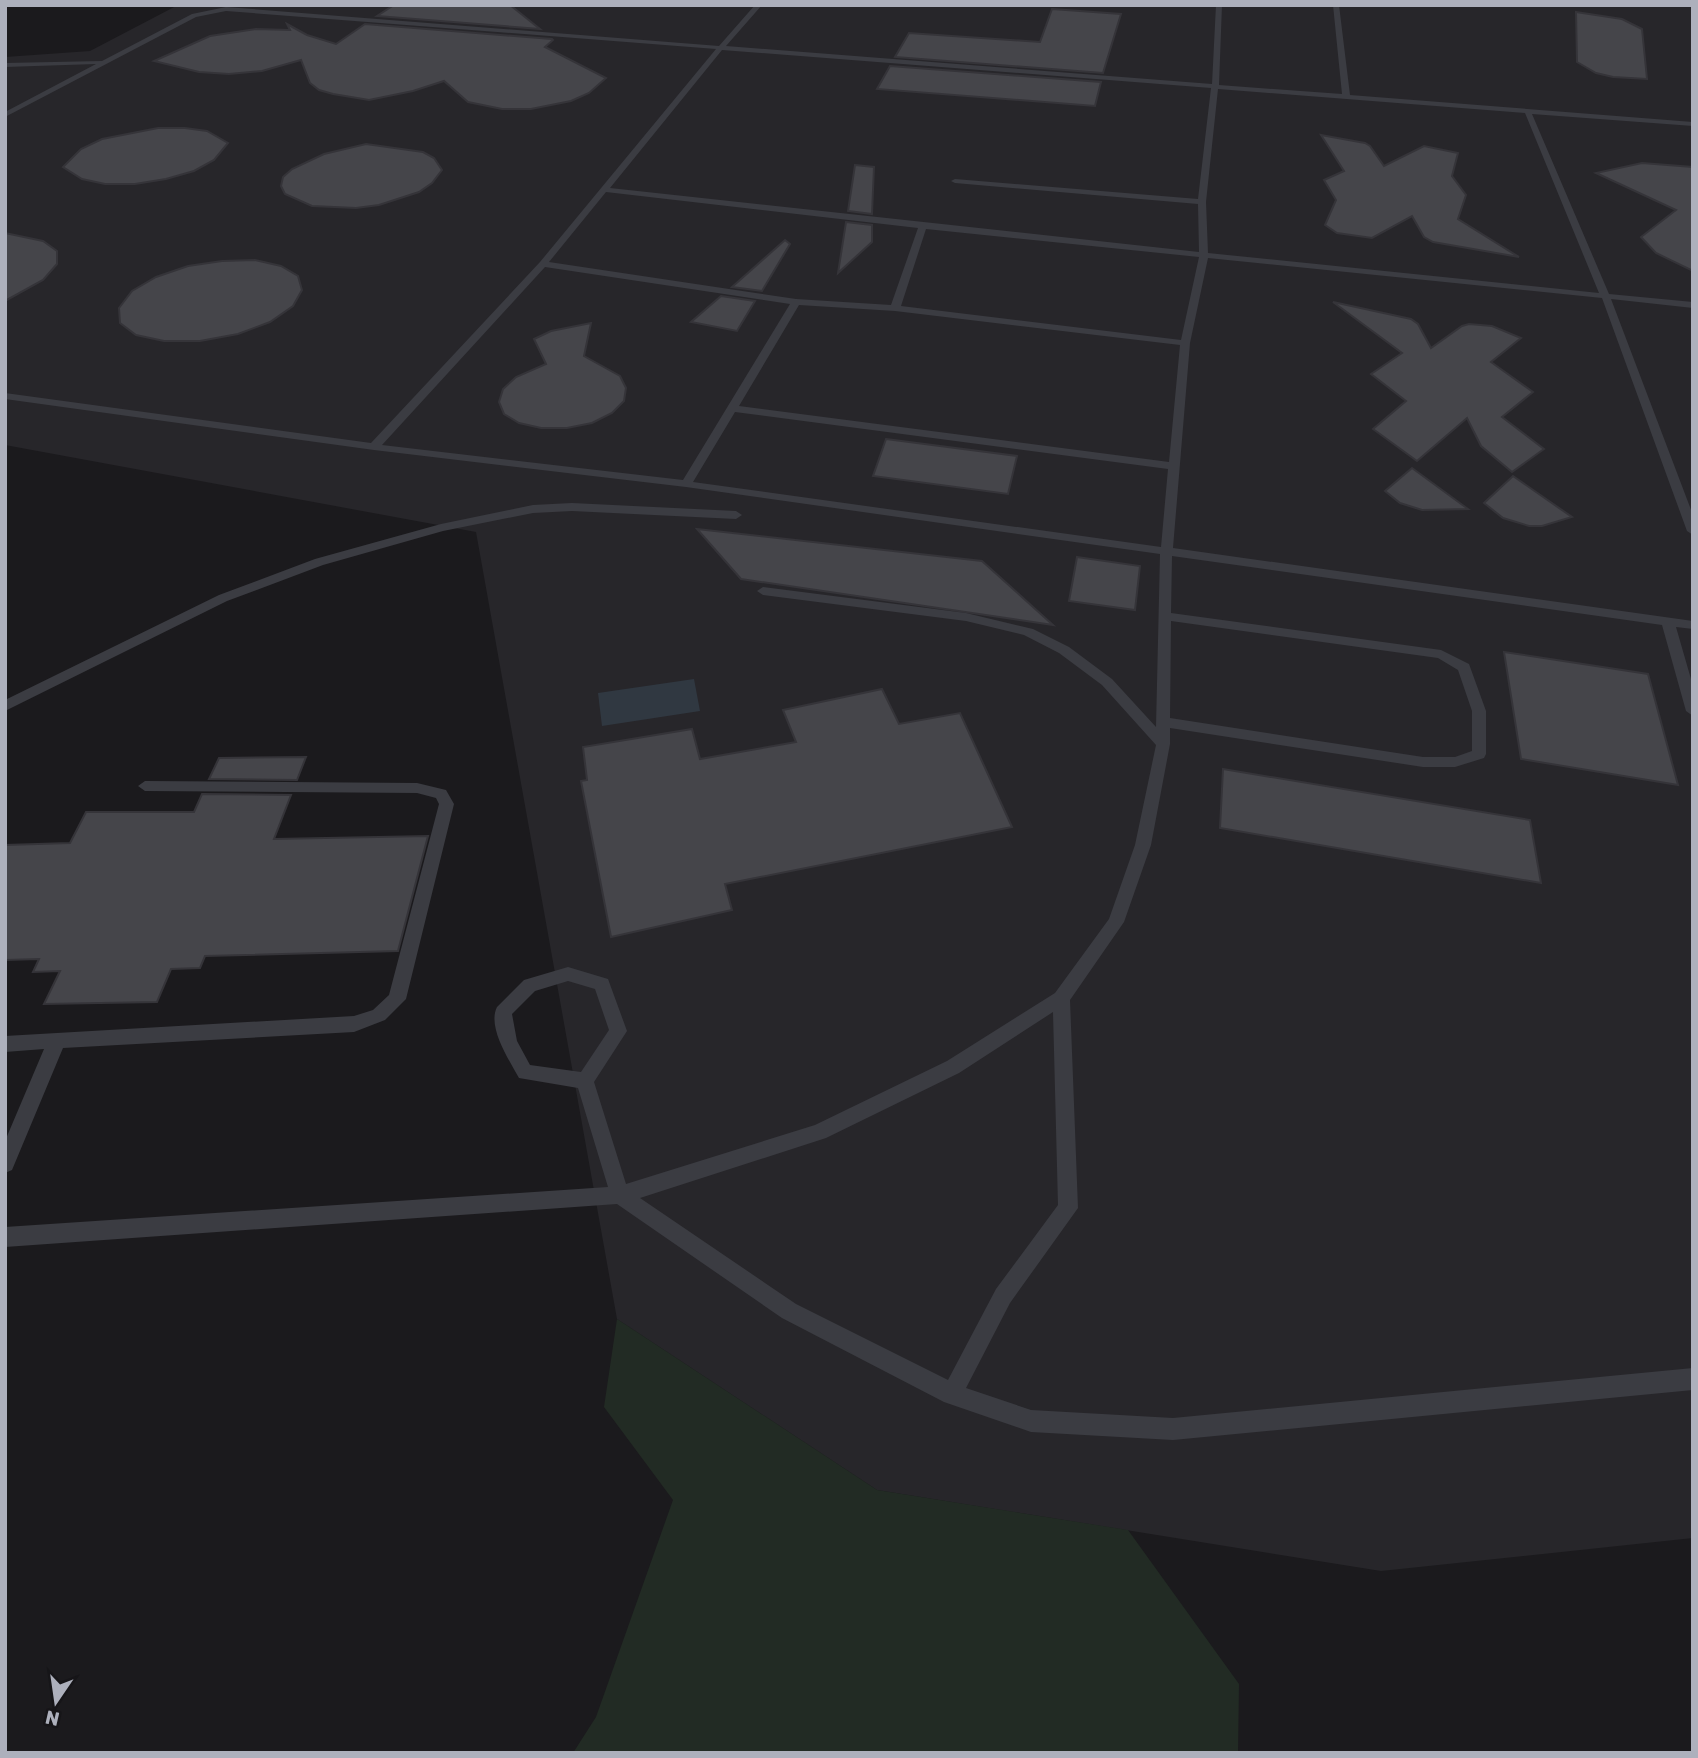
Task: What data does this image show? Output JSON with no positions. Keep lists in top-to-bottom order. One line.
{"north":"bottom"}
